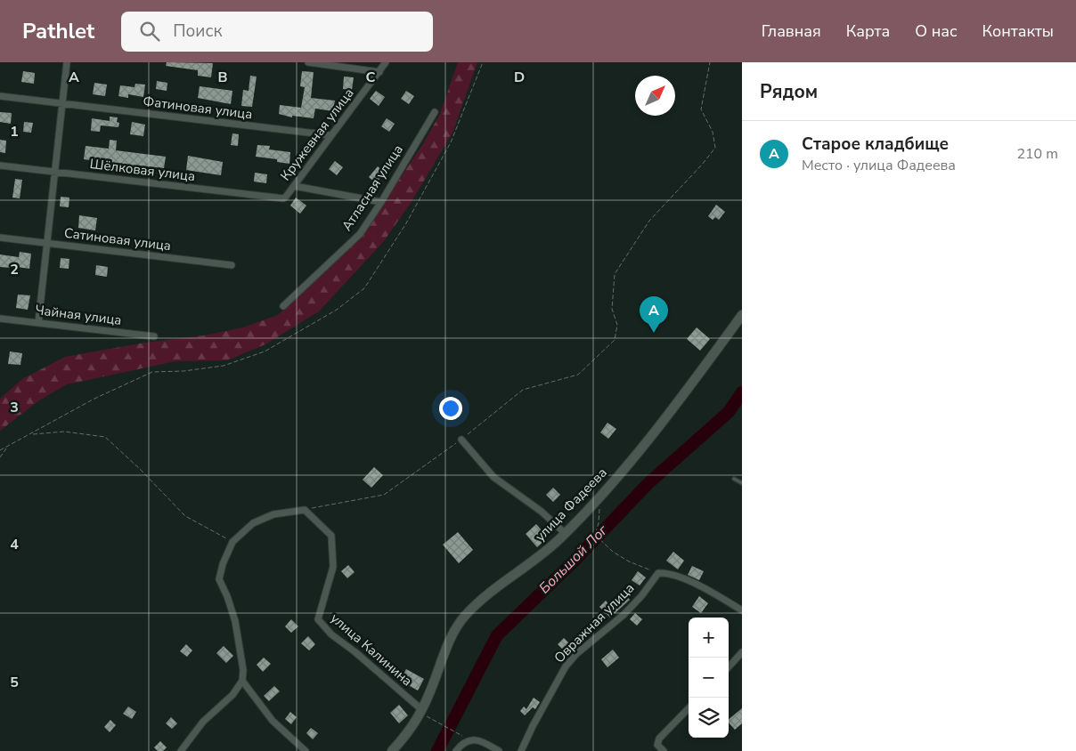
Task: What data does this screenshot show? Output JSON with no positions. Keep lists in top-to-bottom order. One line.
{"streets":{"street":["Фатиновая улица","Кружевная улица","Шёлковая улица","Атласная улица","Сатиновая улица","Чайная улица","улица Фадеева","Овражная улица","улица Калинина"]},"crossings":[["Фатиновая улица","Кружевная улица"],["Кружевная улица","Шёлковая улица"],["улица Фадеева","улица Калинина"]],"water":["Большой Лог"],"north":"top right","page":{"header":"Pathlet","search":"Поиск","nav":["Главная","Карта","О нас","Контакты"],"heading":"Рядом","list":[{"mark":"A","name":"Старое кладбище","note":"Место · улица Фадеева","value":"210 m"}],"pins":"A","map_buttons":["+","−"]},"grid":{"columns":["A","B","C","D"],"rows":["1","2","3","4","5"]}}
